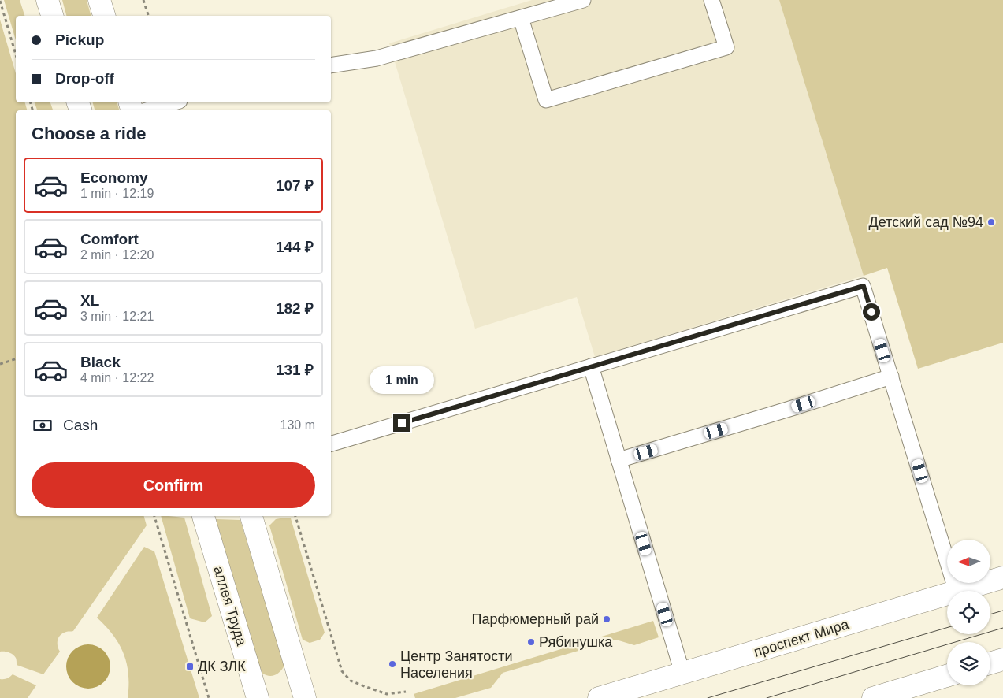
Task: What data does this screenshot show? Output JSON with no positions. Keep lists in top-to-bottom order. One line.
{"streets":{"main road":["аллея Труда","проспект Мира"]},"places":{"other":["Детский сад №94","Парфюмерный рай","Рябинушка","Центр Занятости Населения"],"transit":["ДК ЗЛК"]},"north":"left","page":{"banner":["Pickup","Drop-off"],"heading":"Choose a ride","list":[{"name":"Economy","note":"1 min · 12:19","value":"107 ₽"},{"name":"Comfort","note":"2 min · 12:20","value":"144 ₽"},{"name":"XL","note":"3 min · 12:21","value":"182 ₽"},{"name":"Black","note":"4 min · 12:22","value":"131 ₽"}],"bubble":"1 min","pay":["Cash","130 m"],"buttons":"Confirm"}}
